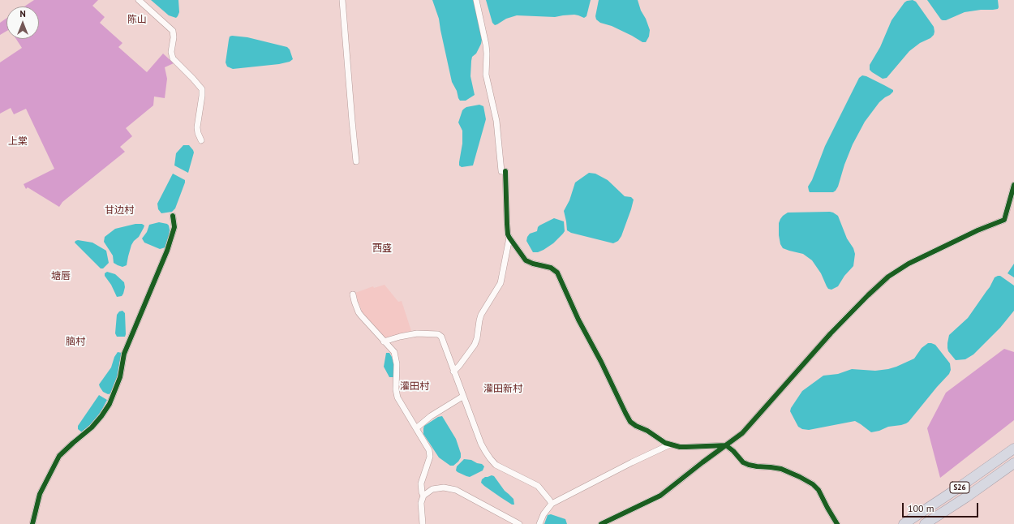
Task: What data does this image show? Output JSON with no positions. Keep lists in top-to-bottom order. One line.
{"streets":{"highway":["S26"]},"districts":["陈山","上棠","甘边村","西盛","塘唇","脑村","灌田村","灌田新村"],"scale_bar":"100 m","north":"top"}
